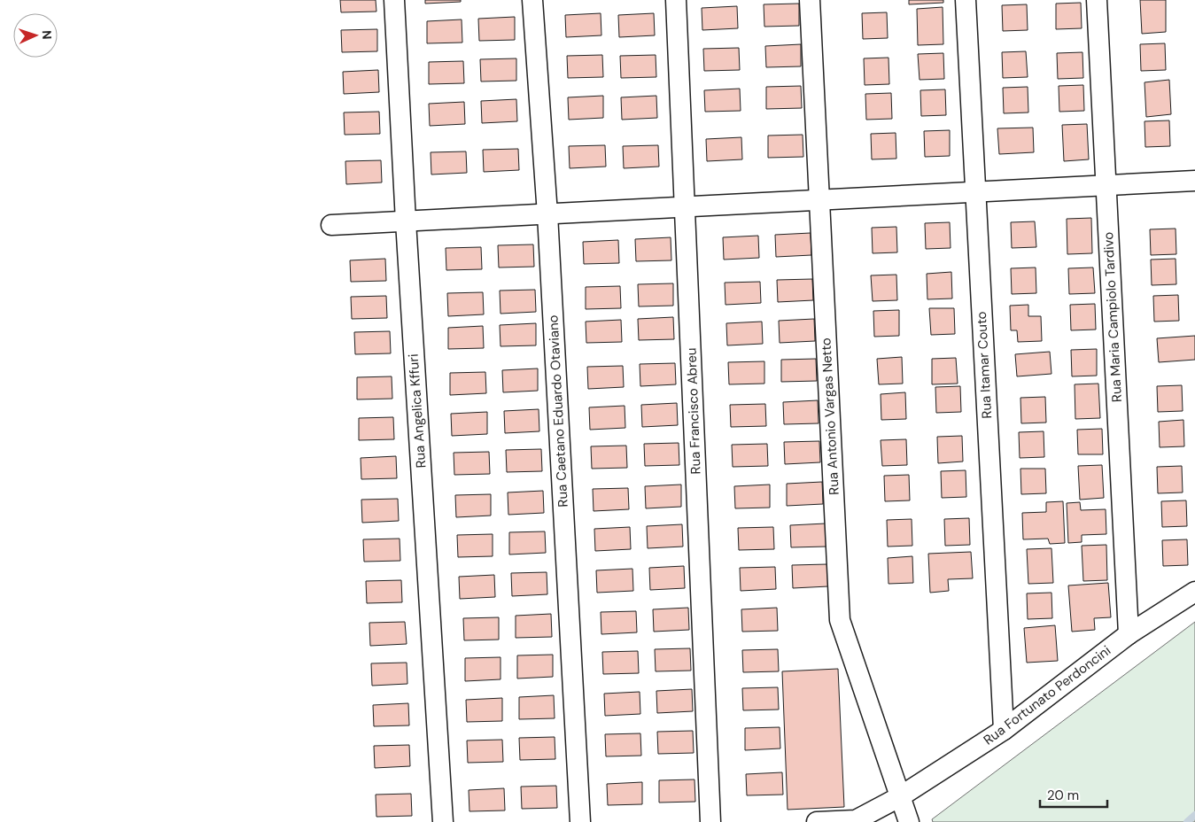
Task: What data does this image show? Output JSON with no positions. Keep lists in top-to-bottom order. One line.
{"streets":{"street":["Rua Maria Campiolo Tardivo","Rua Itamar Couto","Rua Angelica Kffuri","Rua Caetano Eduardo Otaviano","Rua Francisco Abreu","Rua Antonio Vargas Netto","Rua Fortunato Perdoncini"]},"crossings":[["Rua Maria Campiolo Tardivo","Rua Fortunato Perdoncini"],["Rua Itamar Couto","Rua Fortunato Perdoncini"],["Rua Antonio Vargas Netto","Rua Fortunato Perdoncini"]],"scale_bar":"20 m","north":"right"}
